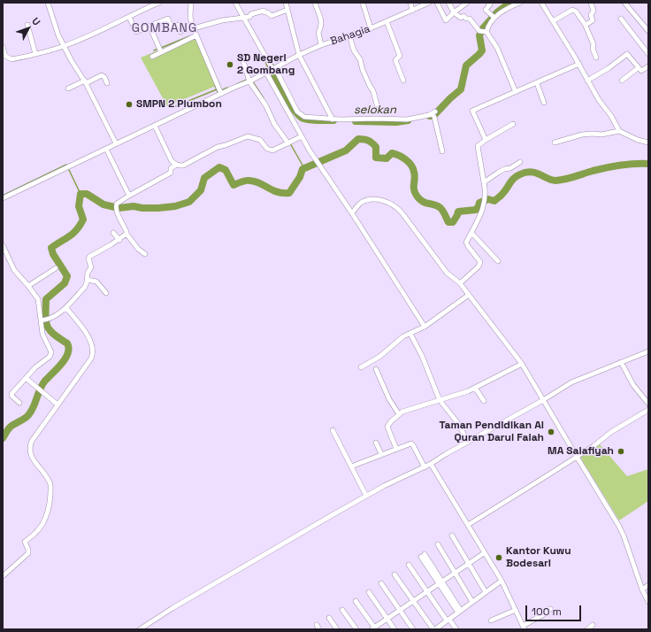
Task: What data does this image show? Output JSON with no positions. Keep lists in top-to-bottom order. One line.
{"streets":{"street":["Bahagia"]},"districts":["GOMBANG"],"water":["selokan"],"places":["SD Negeri 2 Gombang","SMPN 2 Plumbon","Taman Pendidikan Al Quran Darul Falah","MA Salafiyah","Kantor Kuwu Bodesari"],"scale_bar":"100 m","north":"top right"}
